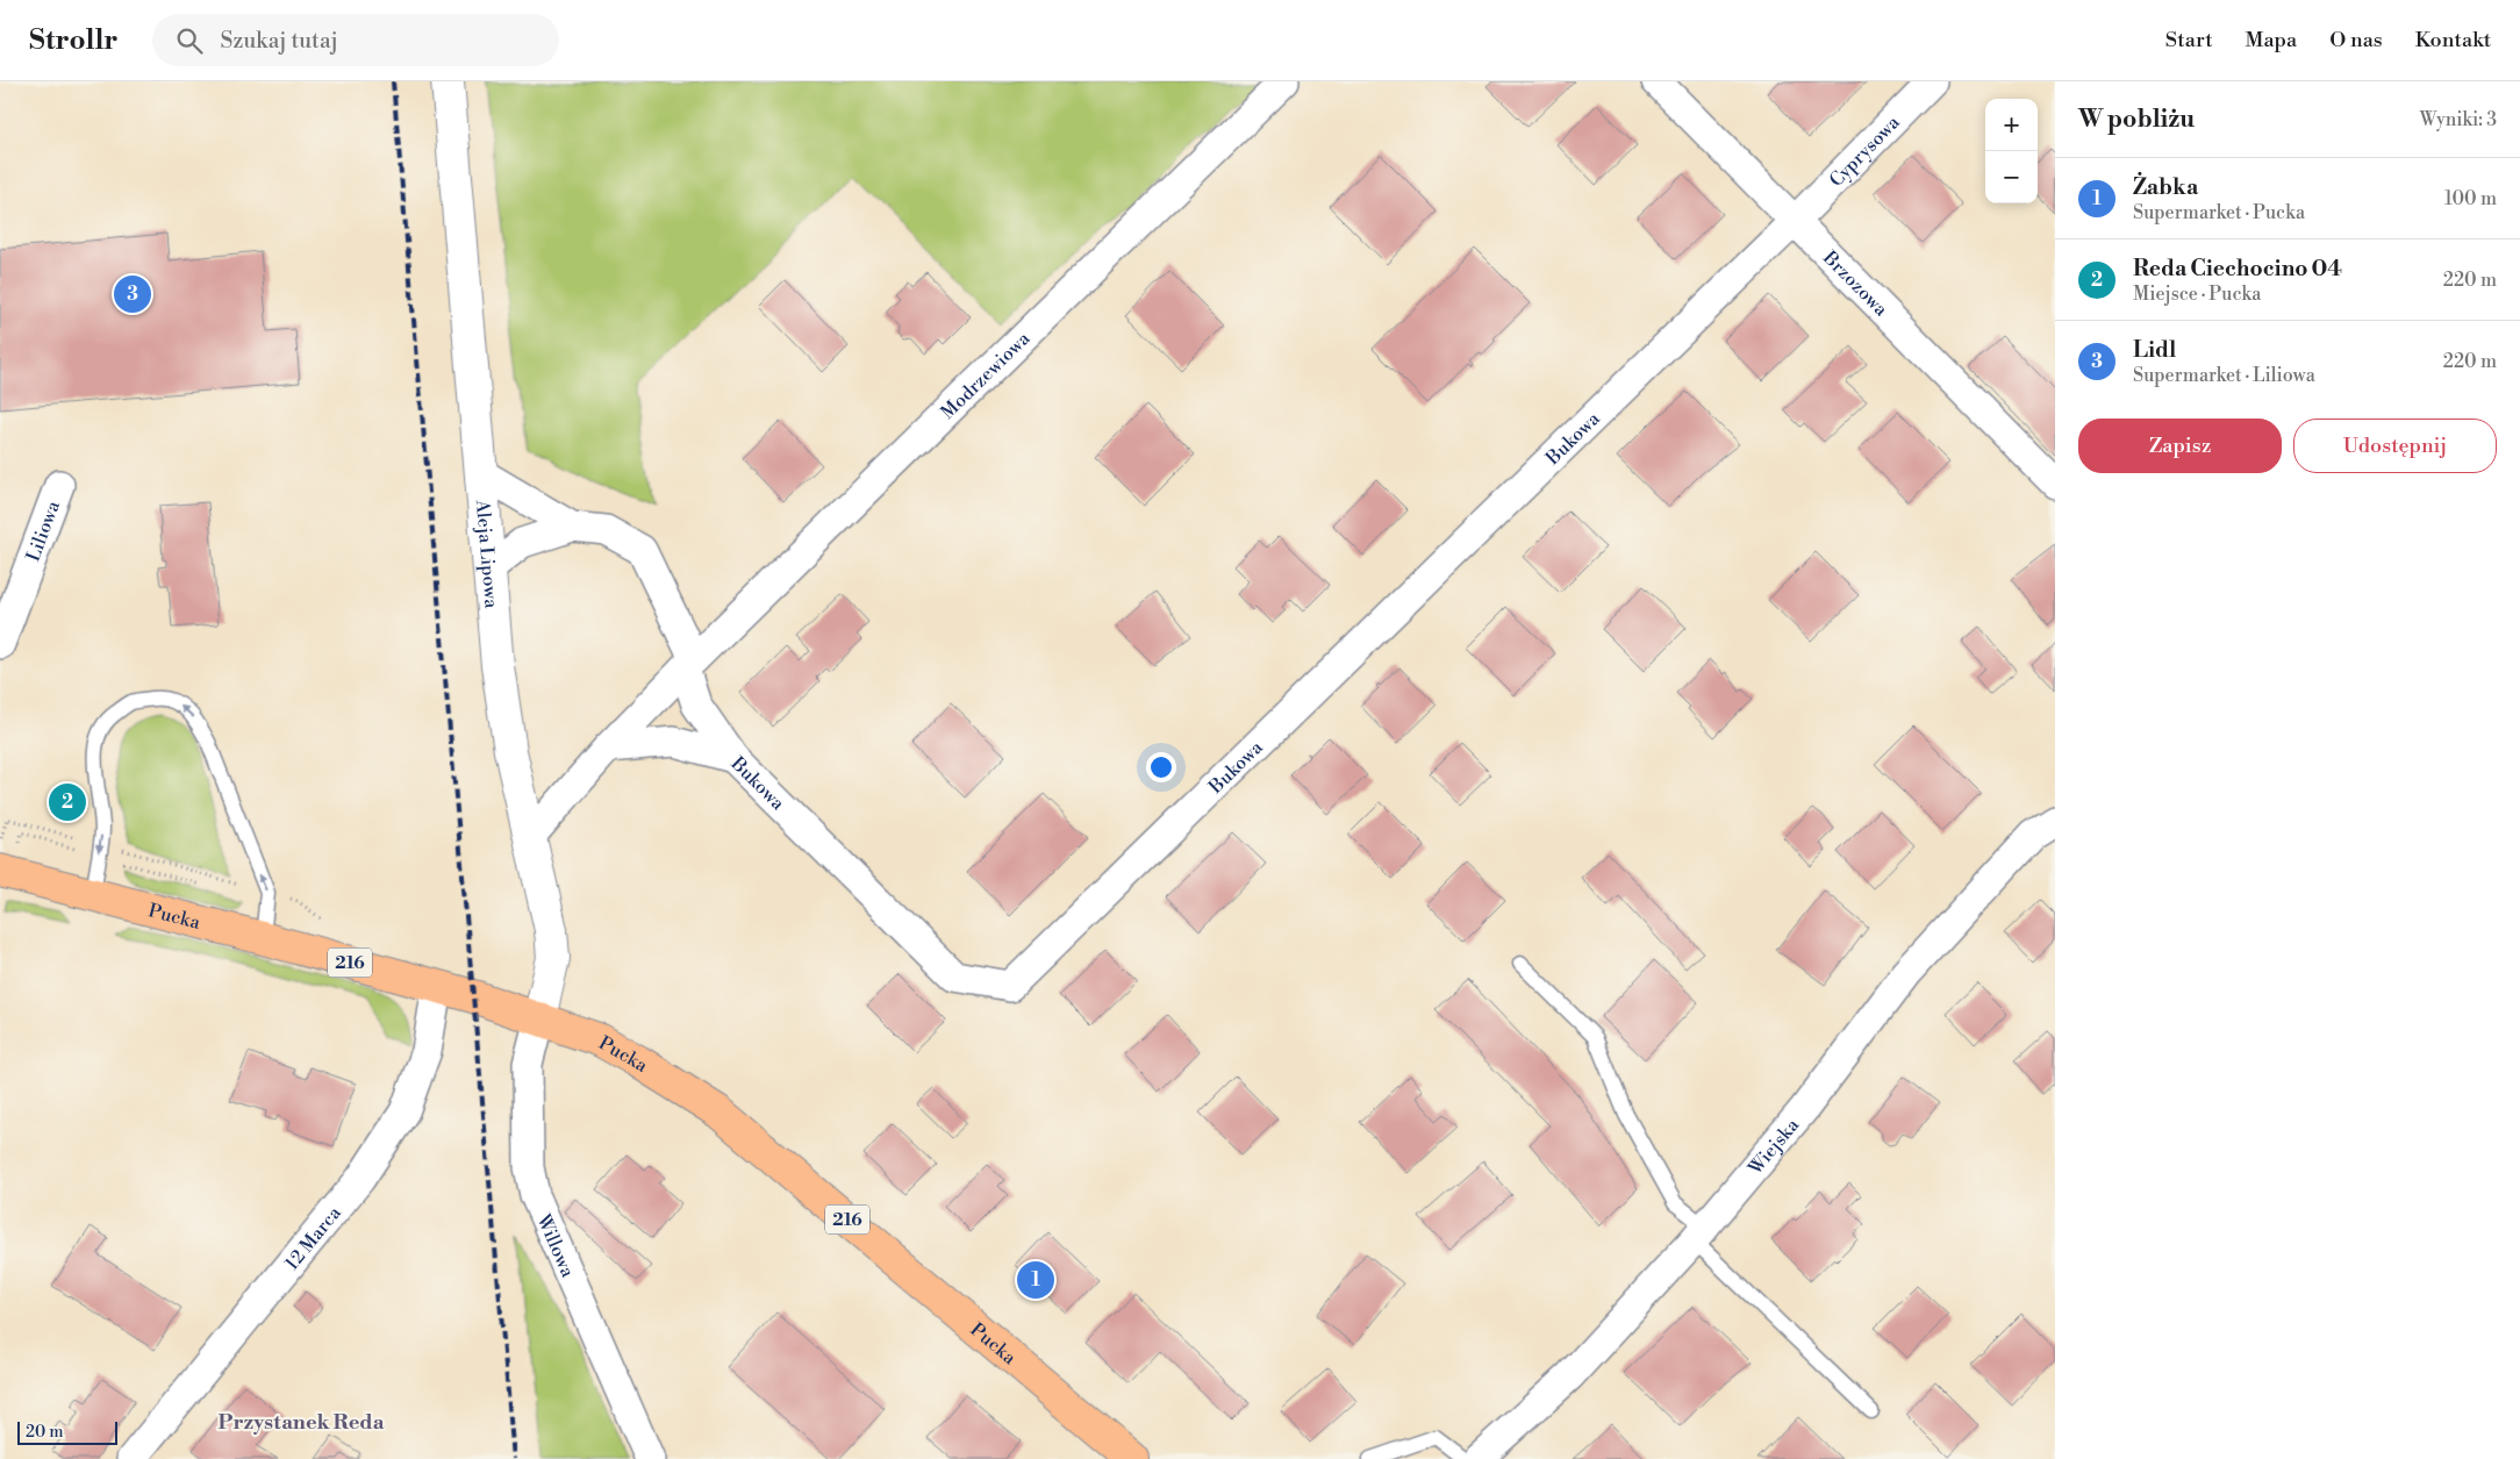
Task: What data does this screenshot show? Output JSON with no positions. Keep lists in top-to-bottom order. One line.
{"streets":{"main road":["Pucka","216"],"street":["Cyprysowa","Brzozowa","Modrzewiowa","Bukowa","Liliowa","Aleja Lipowa","Wiejska","12 Marca","Willowa"]},"crossings":[["Cyprysowa","Brzozowa"],["Cyprysowa","Bukowa"],["Brzozowa","Bukowa"],["Modrzewiowa","Bukowa"],["Modrzewiowa","Aleja Lipowa"],["Aleja Lipowa","Pucka"],["Aleja Lipowa","Willowa"],["Pucka","12 Marca"],["Pucka","Willowa"]],"districts":["Przystanek Reda"],"scale_bar":"20 m","page":{"header":"Strollr","search":"Szukaj tutaj","nav":["Start","Mapa","O nas","Kontakt"],"heading":["W pobliżu","Wyniki: 3"],"map_buttons":["+","−"],"list":[{"mark":"1","name":"Żabka","note":"Supermarket · Pucka","value":"100 m"},{"mark":"2","name":"Reda Ciechocino 04","note":"Miejsce · Pucka","value":"220 m"},{"mark":"3","name":"Lidl","note":"Supermarket · Liliowa","value":"220 m"}],"pins":["3","2","1"],"buttons":["Zapisz","Udostępnij"],"scale":"20 m"}}
